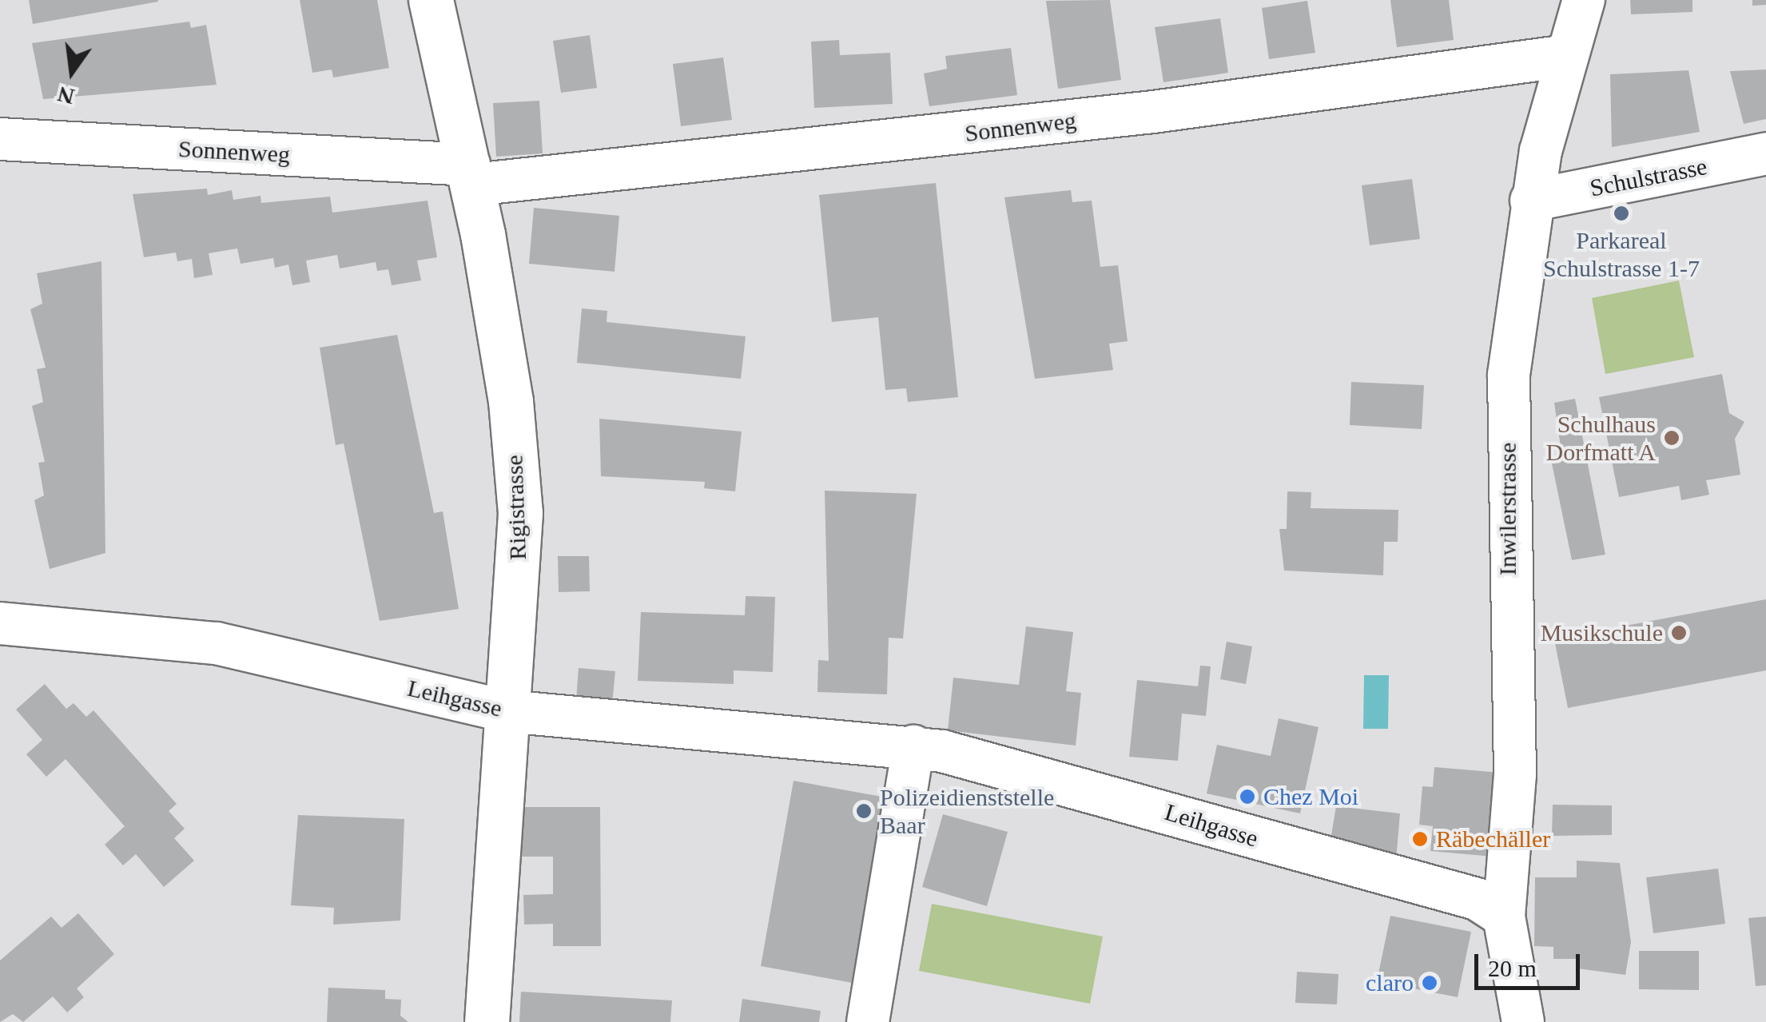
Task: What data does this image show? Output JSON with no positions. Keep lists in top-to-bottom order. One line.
{"streets":{"street":["Sonnenweg","Schulstrasse","Rigistrasse","Inwilerstrasse","Leihgasse"]},"crossings":[["Sonnenweg","Rigistrasse"],["Sonnenweg","Inwilerstrasse"],["Schulstrasse","Inwilerstrasse"],["Rigistrasse","Leihgasse"],["Inwilerstrasse","Leihgasse"]],"places":["Parkareal Schulstrasse 1-7","Schulhaus Dorfmatt A","Musikschule","Chez Moi","Polizeidienststelle Baar","Räbechäller","claro"],"scale_bar":"20 m","north":"bottom"}
